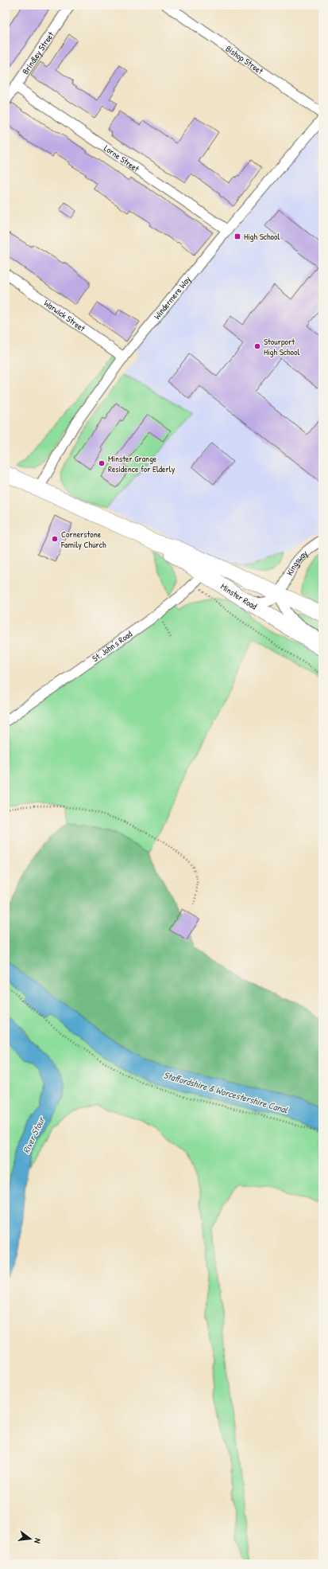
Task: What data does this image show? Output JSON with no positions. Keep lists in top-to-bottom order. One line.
{"streets":{"main road":["Minster Road"],"street":["Brindley Street","Bishop Street","Lorne Street","Windermere Way","Warwick Street","Kingsway","St. John's Road"]},"crossings":[["Brindley Street","Lorne Street"],["Lorne Street","Windermere Way"],["Windermere Way","Warwick Street"],["Windermere Way","Minster Road"],["Kingsway","Minster Road"],["Minster Road","St. John's Road"]],"water":["Staffordshire & Worcestershire Canal","River Stour"],"places":{"transit":["High School"],"other":["Stourport High School","Minster Grange Residence for Elderly","Cornerstone Family Church"]},"north":"right"}
